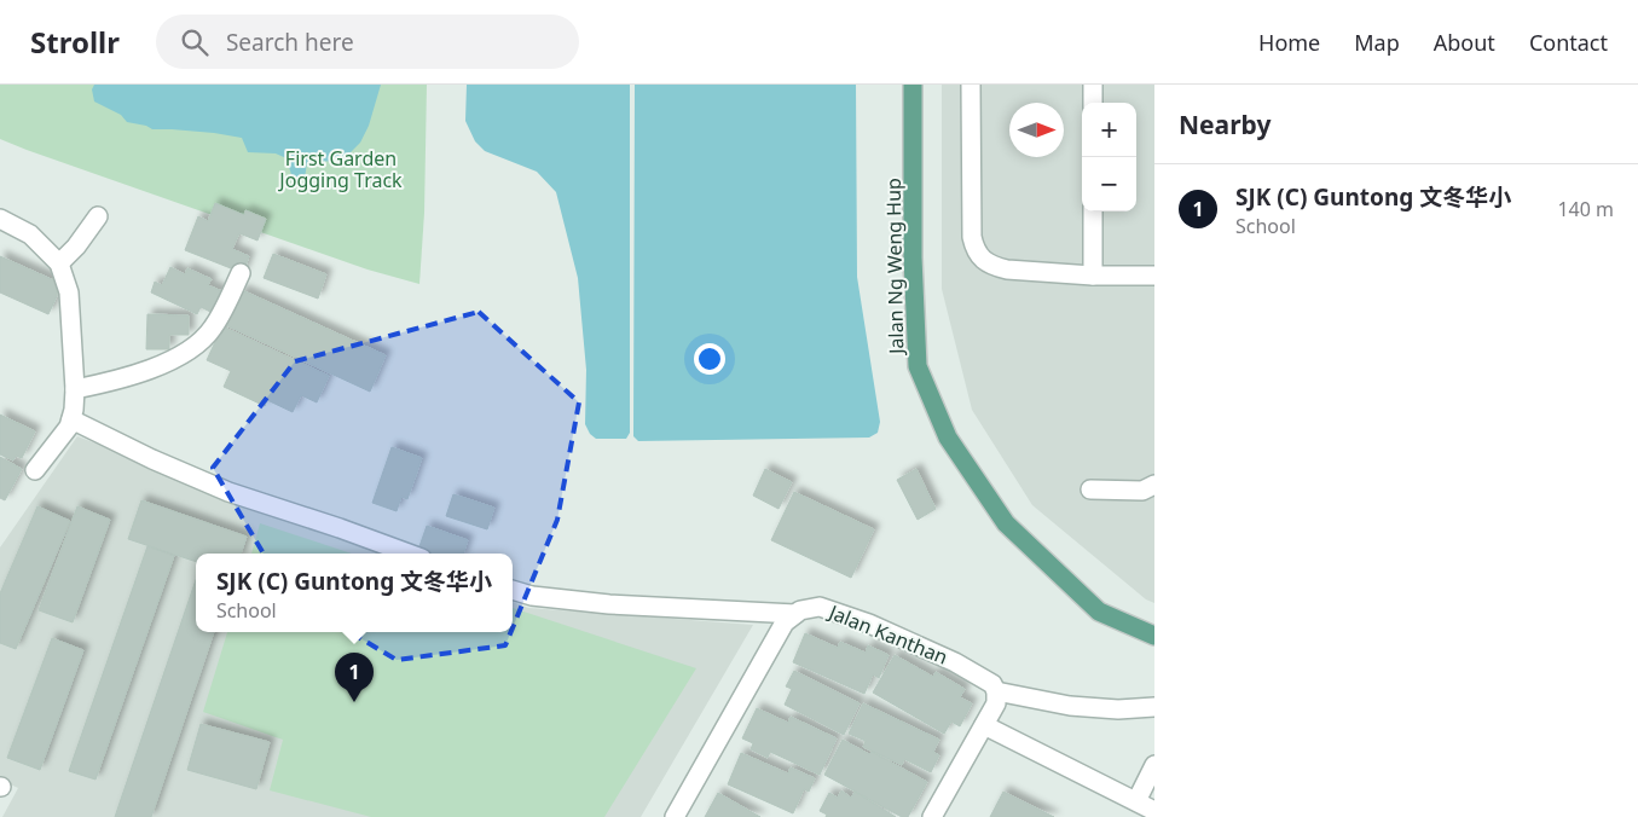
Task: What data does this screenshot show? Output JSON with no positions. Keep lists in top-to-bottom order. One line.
{"streets":{"main road":["Jalan Ng Weng Hup"],"street":["Jalan Kanthan"]},"parks":["First Garden Jogging Track"],"north":"right","page":{"header":"Strollr","search":"Search here","nav":["Home","Map","About","Contact"],"heading":"Nearby","map_buttons":["+","−"],"list":[{"mark":"1","name":"SJK (C) Guntong 文冬华小","note":"School","value":"140 m"}],"popup":["SJK (C) Guntong 文冬华小","School"],"pins":"1"}}
